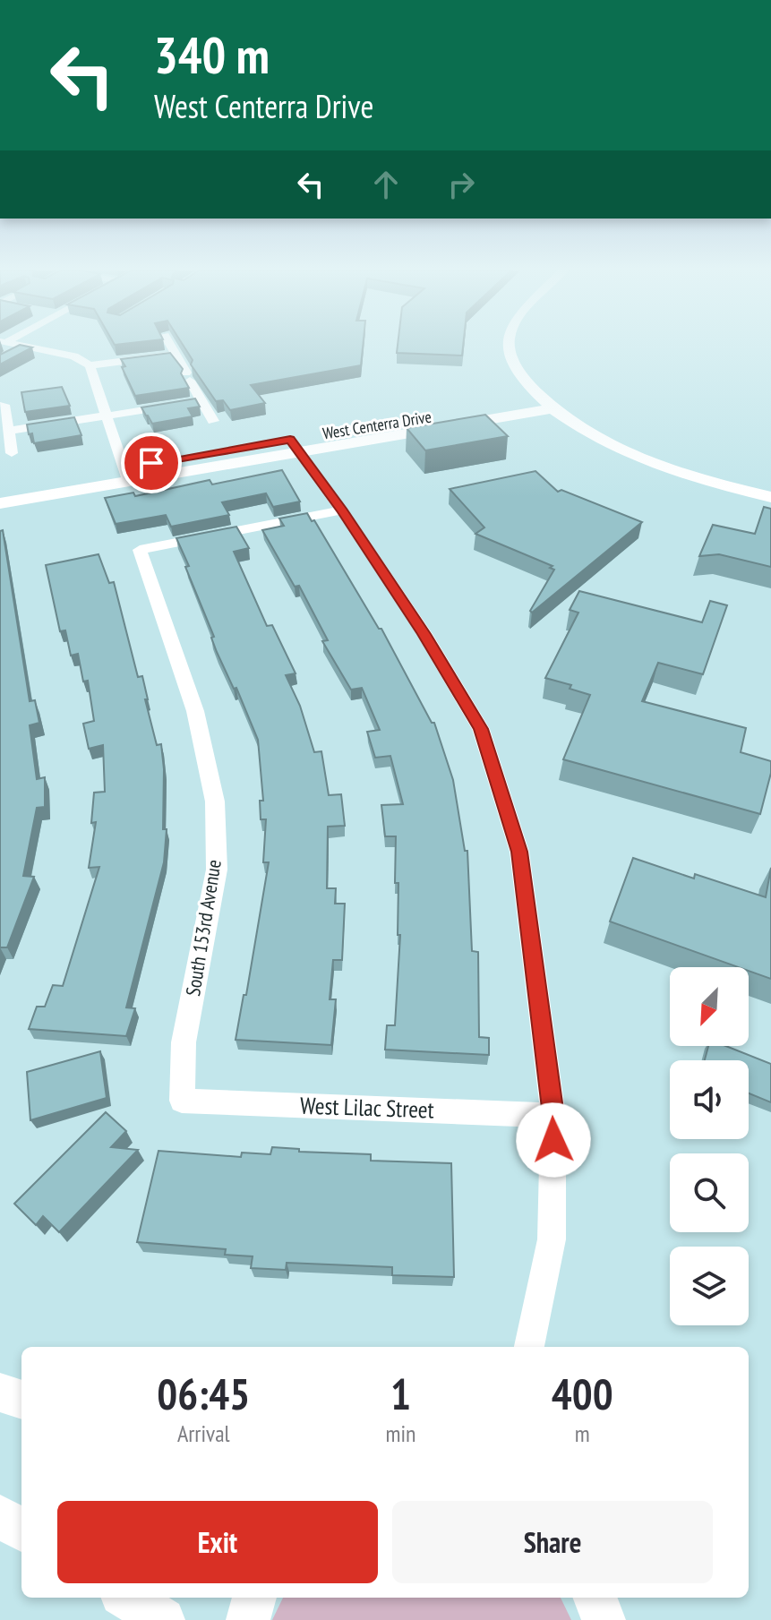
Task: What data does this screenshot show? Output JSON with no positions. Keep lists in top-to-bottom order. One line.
{"streets":{"street":["West Centerra Drive","South 153rd Avenue","West Lilac Street"]},"crossings":[["South 153rd Avenue","West Lilac Street"]],"north":"bottom left","page":{"turn":["340 m","West Centerra Drive"],"eta":["06:45","Arrival","1","min","400","m"],"buttons":["Exit","Share"]}}
